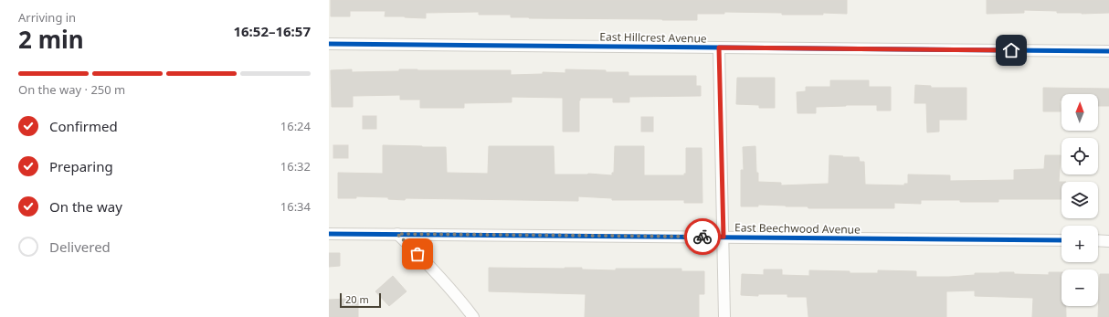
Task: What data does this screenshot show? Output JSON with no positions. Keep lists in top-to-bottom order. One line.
{"streets":{"street":["East Hillcrest Avenue","East Beechwood Avenue"]},"scale_bar":"20 m","north":"top","page":{"heading":["2 min","Arriving in","16:52–16:57"],"bar":"On the way · 250 m","map_buttons":["+","−"],"list":[["Confirmed","16:24"],["Preparing","16:32"],["On the way","16:34"],"Delivered"],"scale":"20 m"}}
